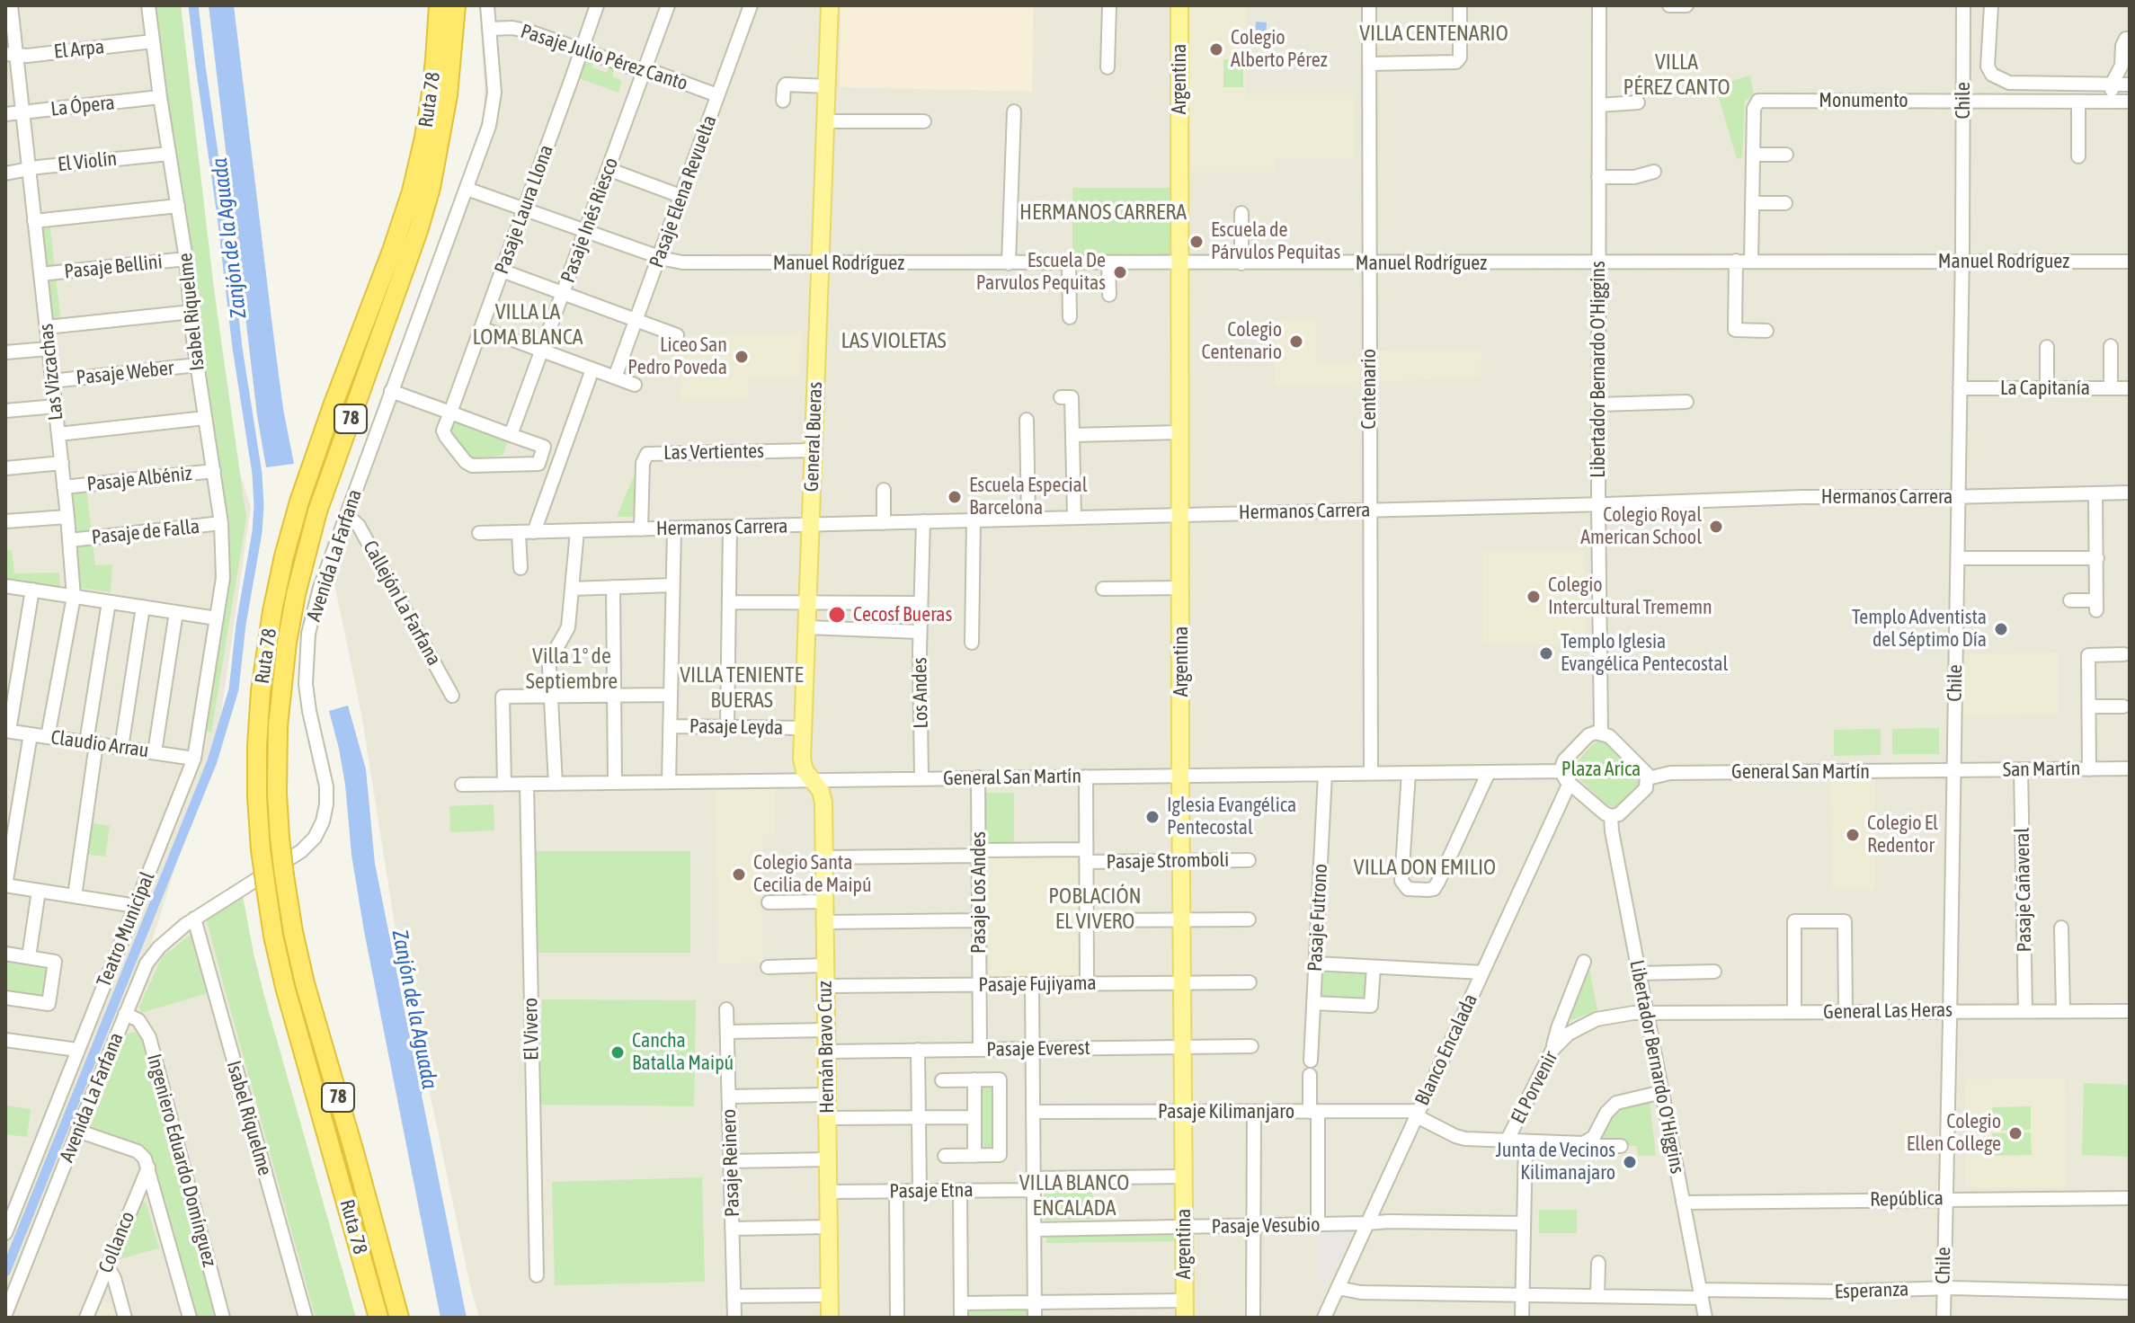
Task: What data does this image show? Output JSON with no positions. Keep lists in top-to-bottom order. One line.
{"streets":{"highway":["Ruta 78","78"],"main road":["Argentina","General Bueras","Hernán Bravo Cruz"],"street":["El Arpa","Pasaje Julio Pérez Canto","Monumento","Chile","La Ópera","El Violín","Pasaje Elena Revuelta","Pasaje Laura Llona","Pasaje Inés Riesco","Manuel Rodríguez","Pasaje Bellini","Isabel Riquelme","Libertador Bernardo O'Higgins","Las Vizcachas","Pasaje Weber","La Capitanía","Centenario","Las Vertientes","Pasaje Albéniz","Hermanos Carrera","Pasaje de Falla","Avenida La Farfana","Callejón La Farfana","Los Andes","Pasaje Leyda","Claudio Arrau","San Martín","General San Martín","Pasaje Stromboli","Pasaje Cañaveral","Pasaje Los Andes","Pasaje Futrono","Teatro Municipal","Pasaje Fujiyama","General Las Heras","El Vivero","Pasaje Everest","Blanco Encalada","El Porvenir","Pasaje Kilimanjaro","Ingeniero Eduardo Domínguez","Pasaje Reinero","Pasaje Etna","República","Pasaje Vesubio","Collanco","Esperanza"]},"crossings":[["El Arpa","Isabel Riquelme"],["El Arpa","Las Vizcachas"],["Pasaje Julio Pérez Canto","Pasaje Elena Revuelta"],["Pasaje Julio Pérez Canto","Pasaje Laura Llona"],["Pasaje Julio Pérez Canto","Pasaje Inés Riesco"],["Pasaje Julio Pérez Canto","Avenida La Farfana"],["Argentina","Manuel Rodríguez"],["Argentina","Hermanos Carrera"],["Argentina","General San Martín"],["Argentina","Pasaje Stromboli"],["Argentina","Pasaje Fujiyama"],["Argentina","Pasaje Everest"],["Argentina","Pasaje Kilimanjaro"],["Argentina","Pasaje Etna"],["Argentina","Pasaje Vesubio"],["Monumento","Chile"],["Monumento","Manuel Rodríguez"],["Chile","Manuel Rodríguez"],["Chile","La Capitanía"],["Chile","Hermanos Carrera"],["Chile","San Martín"],["Chile","General San Martín"],["Chile","General Las Heras"],["Chile","República"],["Chile","Esperanza"],["La Ópera","Isabel Riquelme"],["La Ópera","Las Vizcachas"],["El Violín","Isabel Riquelme"],["El Violín","Las Vizcachas"],["Pasaje Elena Revuelta","Manuel Rodríguez"],["Pasaje Laura Llona","Manuel Rodríguez"],["Pasaje Inés Riesco","Manuel Rodríguez"],["Manuel Rodríguez","Libertador Bernardo O'Higgins"],["Manuel Rodríguez","Centenario"],["Manuel Rodríguez","General Bueras"],["Manuel Rodríguez","Avenida La Farfana"],["Pasaje Bellini","Isabel Riquelme"],["Pasaje Bellini","Las Vizcachas"],["Isabel Riquelme","Pasaje Weber"],["Isabel Riquelme","Pasaje Albéniz"],["Isabel Riquelme","Pasaje de Falla"],["Isabel Riquelme","Avenida La Farfana"],["Isabel Riquelme","Teatro Municipal"],["Libertador Bernardo O'Higgins","Hermanos Carrera"],["Libertador Bernardo O'Higgins","General San Martín"],["Libertador Bernardo O'Higgins","General Las Heras"],["Libertador Bernardo O'Higgins","Blanco Encalada"],["Libertador Bernardo O'Higgins","El Porvenir"],["Libertador Bernardo O'Higgins","República"],["Libertador Bernardo O'Higgins","Esperanza"],["Las Vizcachas","Pasaje Weber"],["Las Vizcachas","Pasaje Albéniz"],["Las Vizcachas","Pasaje de Falla"],["Las Vizcachas","Claudio Arrau"],["Centenario","Hermanos Carrera"],["Centenario","General San Martín"],["General Bueras","Las Vertientes"],["General Bueras","Hermanos Carrera"],["General Bueras","Pasaje Leyda"],["General Bueras","General San Martín"],["General Bueras","Hernán Bravo Cruz"],["Las Vertientes","Hermanos Carrera"],["Hermanos Carrera","Los Andes"],["Avenida La Farfana","Callejón La Farfana"],["Avenida La Farfana","Ingeniero Eduardo Domínguez"],["Los Andes","General San Martín"],["Pasaje Leyda","General San Martín"],["Claudio Arrau","Teatro Municipal"],["San Martín","General San Martín"],["San Martín","Pasaje Cañaveral"],["General San Martín","Pasaje Los Andes"],["General San Martín","Pasaje Futrono"],["General San Martín","El Vivero"],["General San Martín","Hernán Bravo Cruz"],["General San Martín","Blanco Encalada"],["Pasaje Stromboli","Pasaje Los Andes"],["Pasaje Stromboli","Hernán Bravo Cruz"],["Pasaje Cañaveral","General Las Heras"],["Pasaje Los Andes","Pasaje Fujiyama"],["Pasaje Los Andes","Pasaje Everest"],["Pasaje Fujiyama","Hernán Bravo Cruz"],["General Las Heras","El Porvenir"],["Hernán Bravo Cruz","Pasaje Everest"],["Hernán Bravo Cruz","Pasaje Etna"],["Blanco Encalada","Pasaje Kilimanjaro"],["Blanco Encalada","Pasaje Vesubio"],["Blanco Encalada","Esperanza"],["El Porvenir","Pasaje Kilimanjaro"],["El Porvenir","Pasaje Vesubio"],["El Porvenir","Esperanza"],["Ingeniero Eduardo Domínguez","Collanco"]],"districts":["VILLA CENTENARIO","VILLA PÉREZ CANTO","HERMANOS CARRERA","VILLA LA LOMA BLANCA","LAS VIOLETAS","Villa 1º de Septiembre","VILLA TENIENTE BUERAS","VILLA DON EMILIO","POBLACIÓN EL VIVERO","VILLA BLANCO ENCALADA"],"water":["Zanjón de la Aguada"],"parks":["Plaza Arica"],"places":["Colegio Alberto Pérez","Escuela de Párvulos Pequitas","Escuela De Parvulos Pequitas","Colegio Centenario","Liceo San Pedro Poveda","Escuela Especial Barcelona","Colegio Royal American School","Colegio Intercultural Trememn","Cecosf Bueras","Templo Adventista del Séptimo Día","Templo Iglesia Evangélica Pentecostal","Iglesia Evangélica Pentecostal","Colegio El Redentor","Colegio Santa Cecilia de Maipú","Cancha Batalla Maipú","Colegio Ellen College","Junta de Vecinos Kilimanajaro"]}
